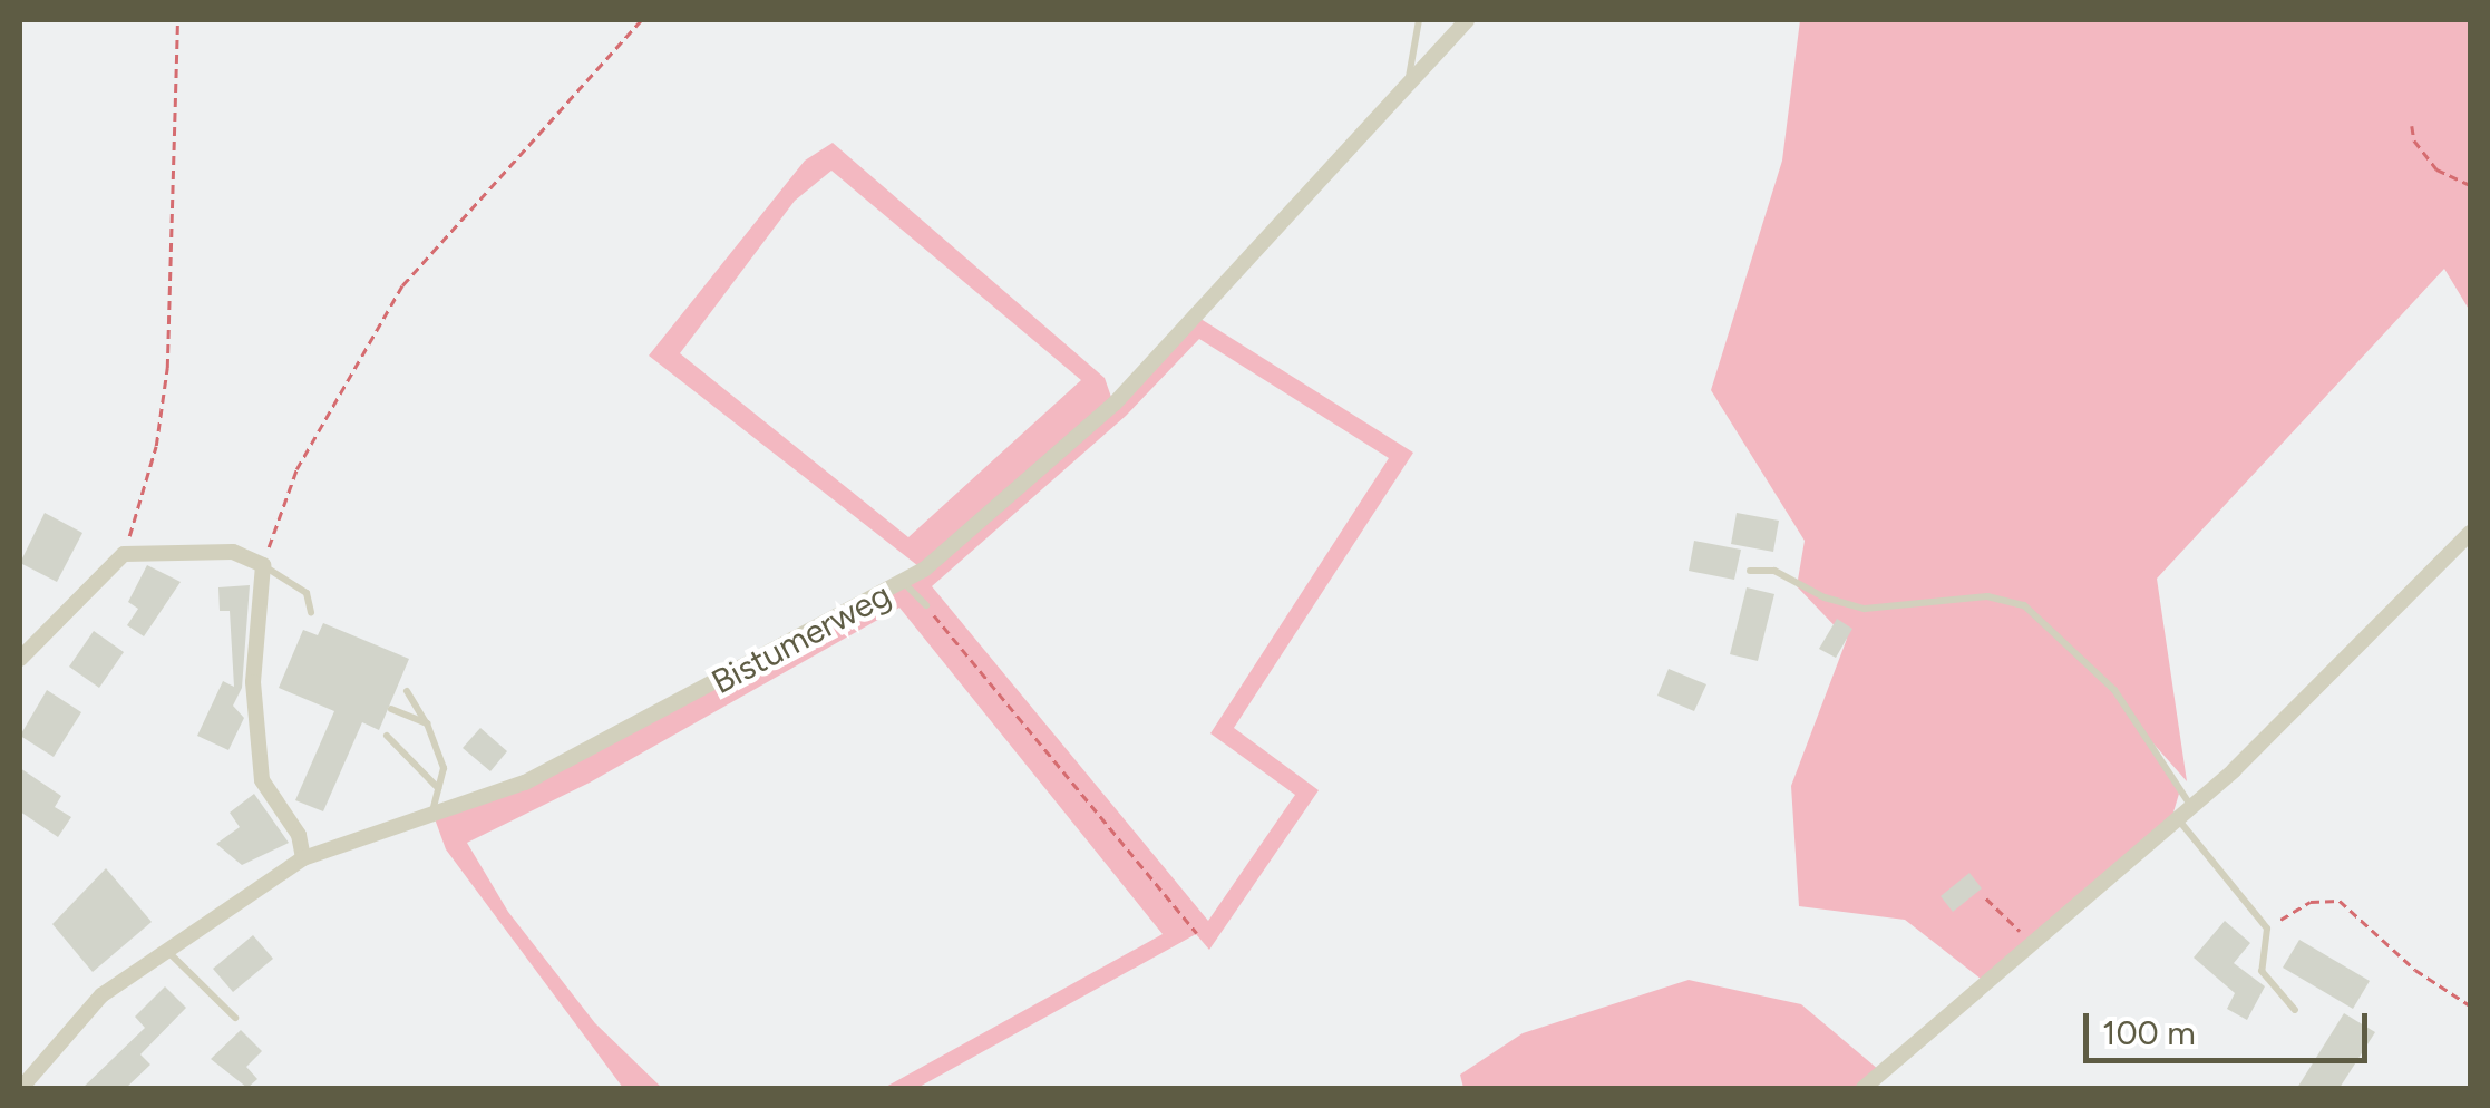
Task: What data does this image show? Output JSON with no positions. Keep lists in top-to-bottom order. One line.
{"streets":{"street":["Bistumerweg"]},"scale_bar":"100 m"}
